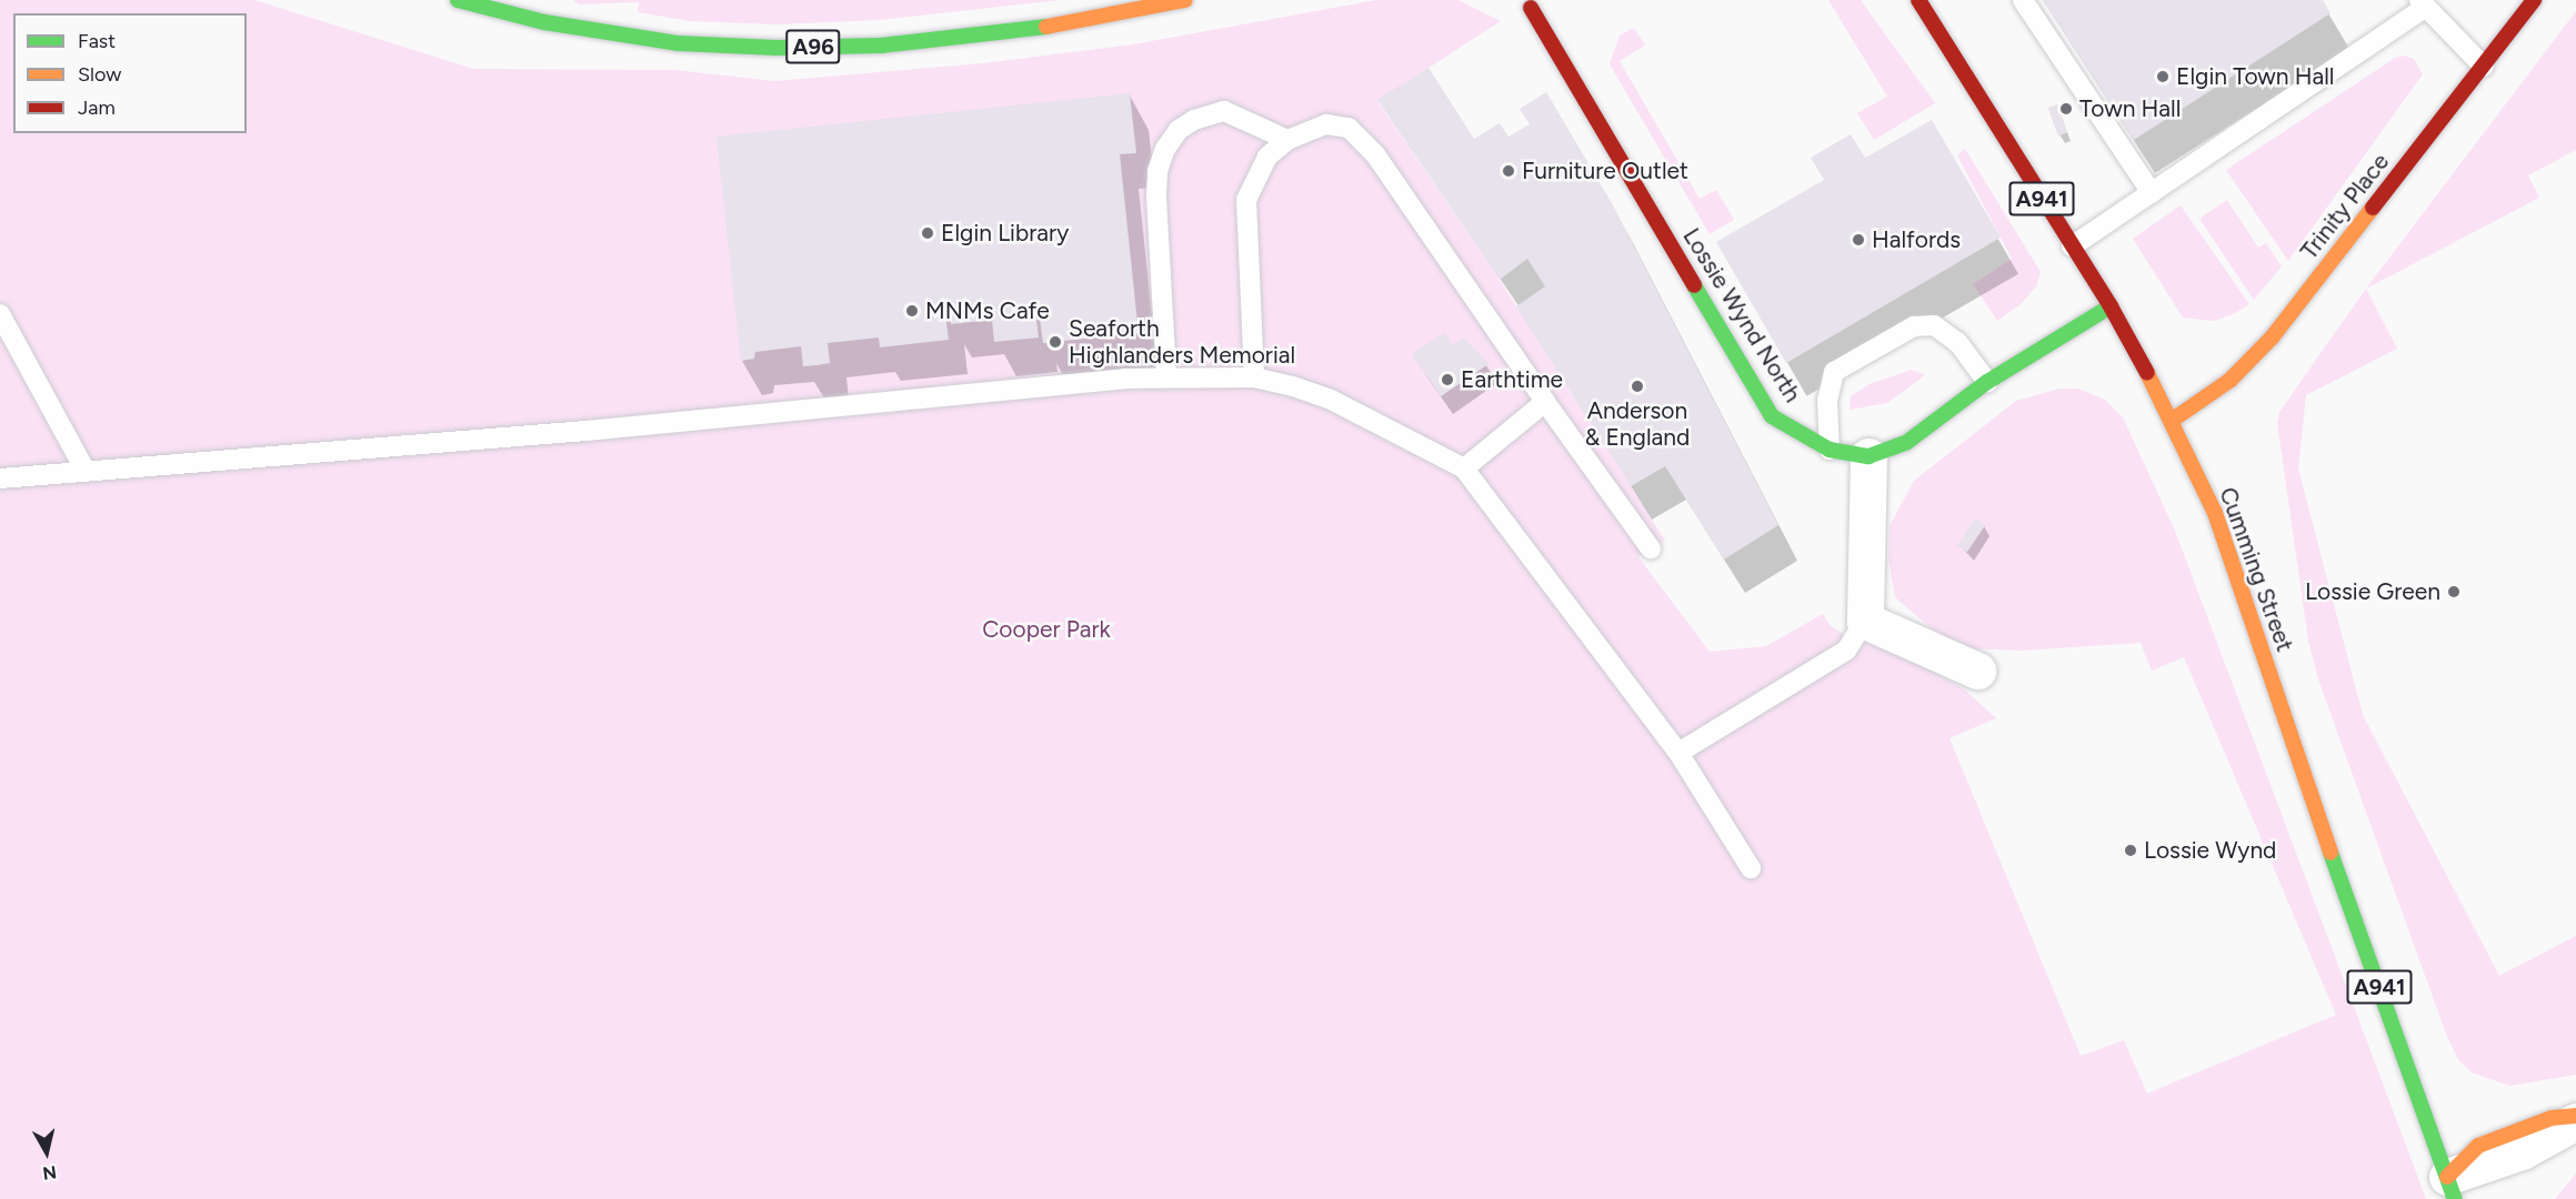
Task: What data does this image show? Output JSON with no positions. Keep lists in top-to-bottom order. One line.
{"streets":{"main road":["A96","A941","Trinity Place","Lossie Wynd North","Cumming Street"]},"crossings":[["Trinity Place","Cumming Street"]],"parks":["Cooper Park"],"places":["Elgin Town Hall","Town Hall","Furniture Outlet","Elgin Library","Halfords","MNMs Cafe","Seaforth Highlanders Memorial","Earthtime","Anderson & England","Lossie Green","Lossie Wynd"],"legend":["Fast","Slow","Jam"],"north":"bottom"}
